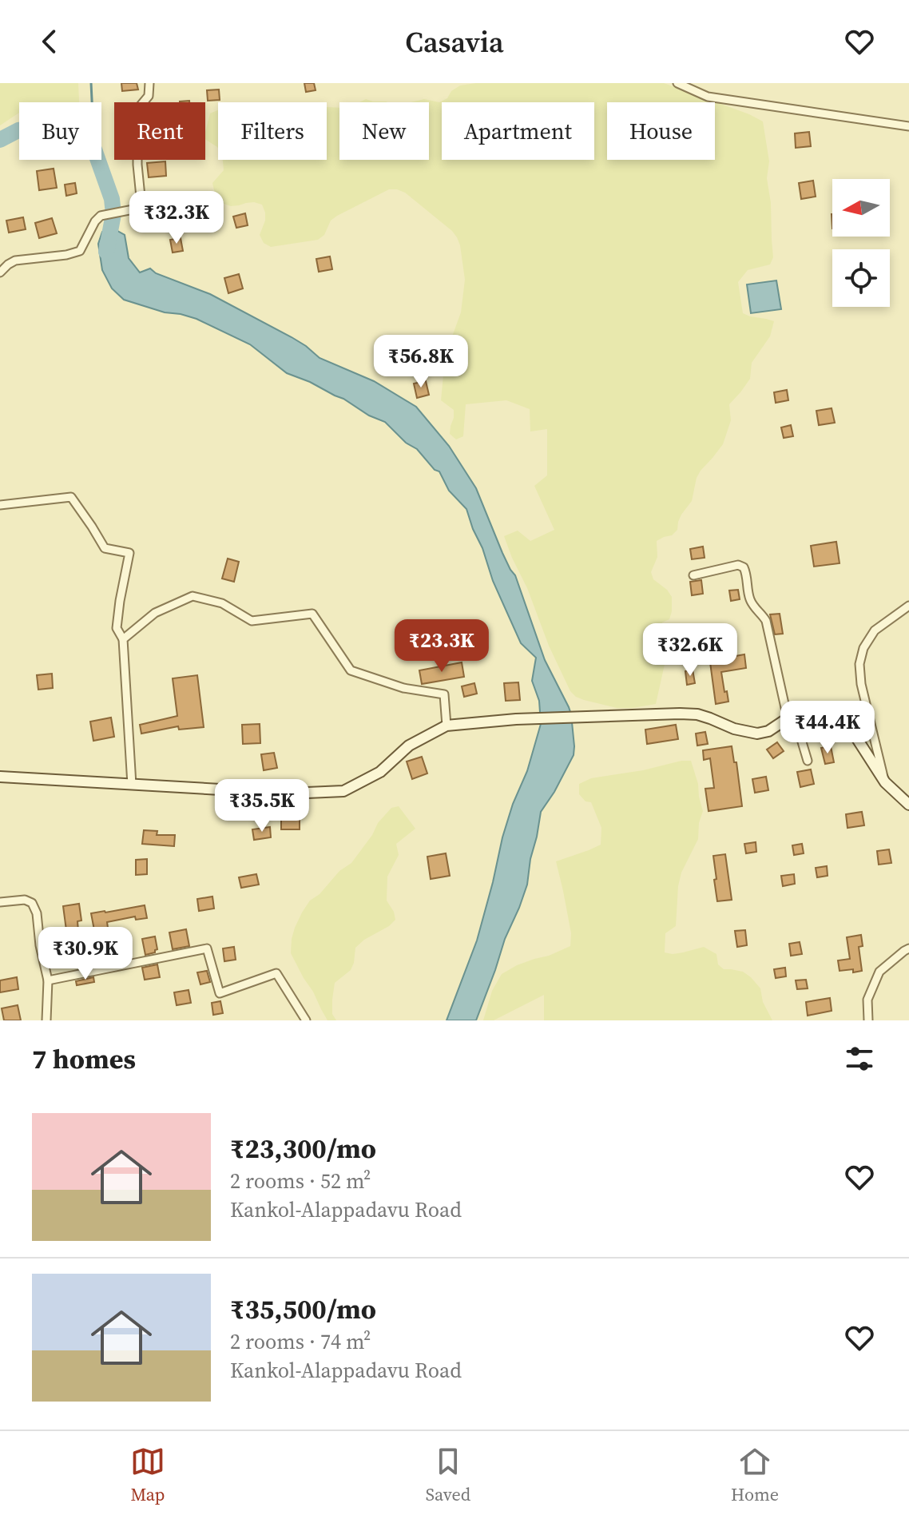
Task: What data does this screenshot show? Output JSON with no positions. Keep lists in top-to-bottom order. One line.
{"north":"left","page":{"header":"Casavia","chip":["Buy","Rent","Filters","New","Apartment","House"],"price":["₹32.3K","₹56.8K","₹23.3K","₹32.6K","₹44.4K","₹35.5K","₹30.9K"],"heading":"7 homes","list":[{"name":"₹23,300/mo","note":"2 rooms · 52 m² · Kankol-Alappadavu Road"},{"name":"₹35,500/mo","note":"2 rooms · 74 m² · Kankol-Alappadavu Road"}],"tabs":["Map","Saved","Home"]}}
